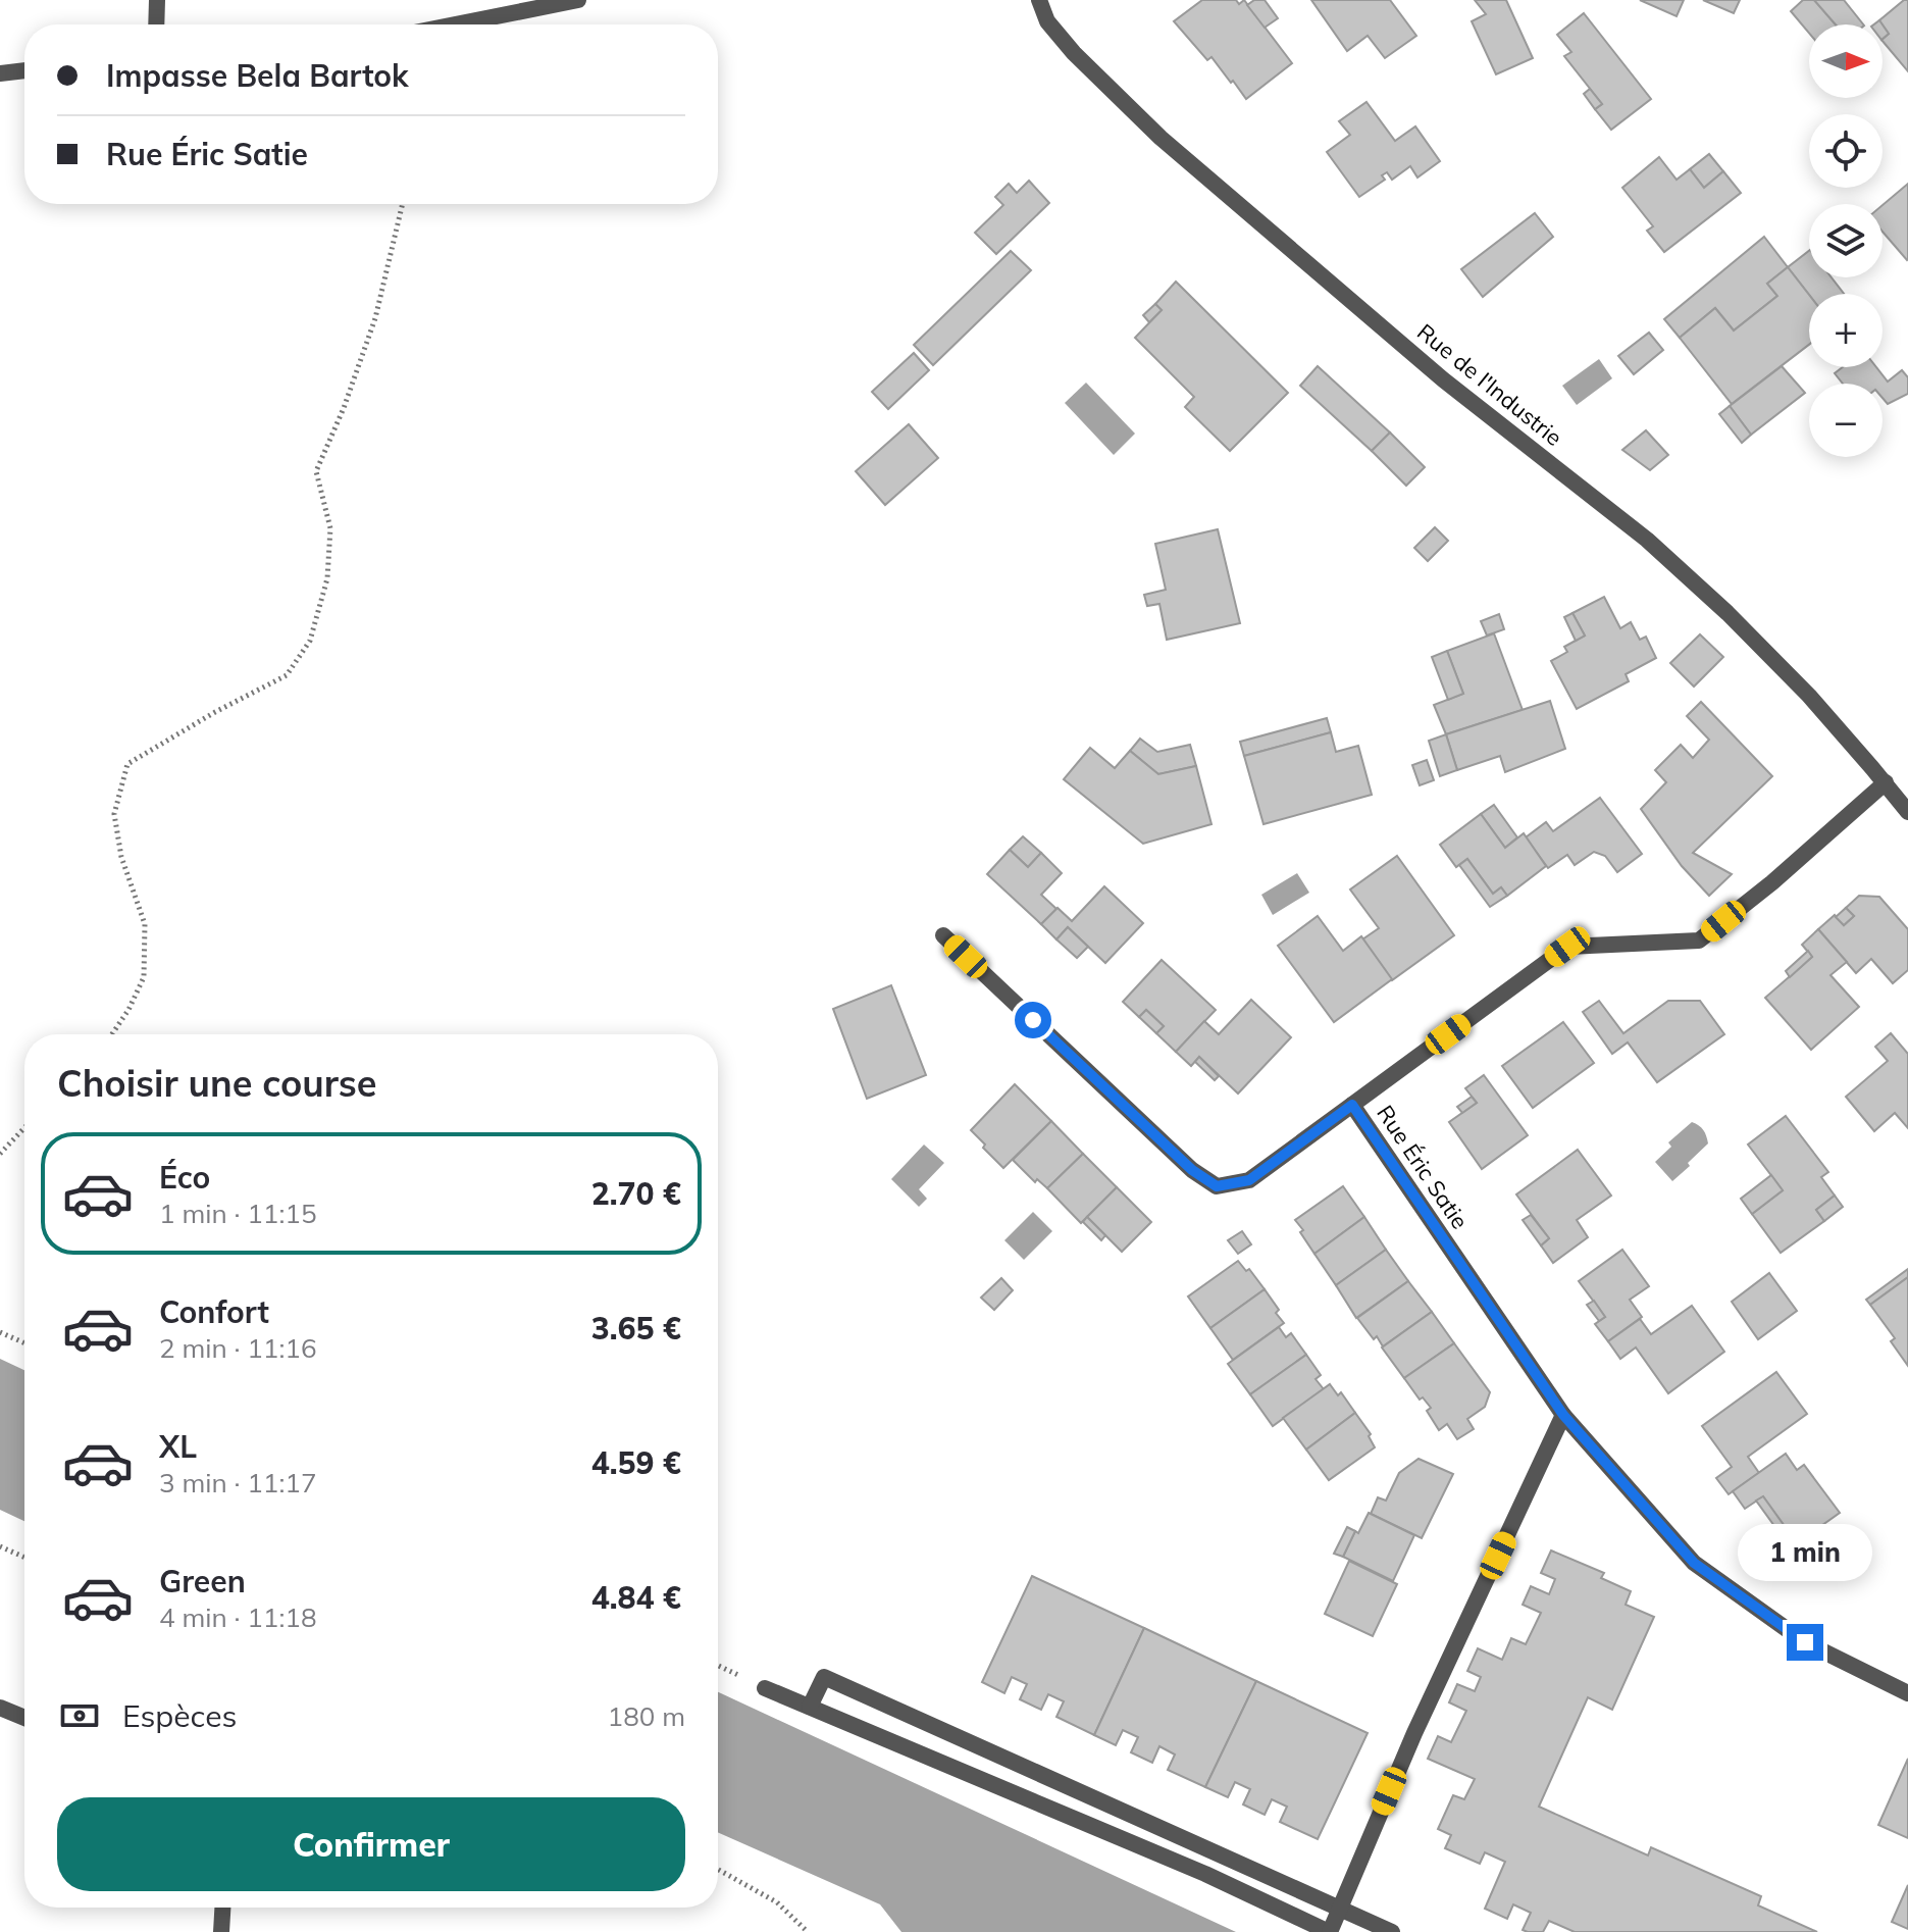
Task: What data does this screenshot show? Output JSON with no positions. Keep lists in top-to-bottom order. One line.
{"streets":{"street":["Rue de l'Industrie","Rue Éric Satie"]},"crossings":[["Rue de l'Industrie","Rue Éric Satie"]],"north":"right","page":{"map_buttons":["+","−"],"banner":["Impasse Bela Bartok","Rue Éric Satie"],"heading":"Choisir une course","list":[{"name":"Éco","note":"1 min · 11:15","value":"2.70 €"},{"name":"Confort","note":"2 min · 11:16","value":"3.65 €"},{"name":"XL","note":"3 min · 11:17","value":"4.59 €"},{"name":"Green","note":"4 min · 11:18","value":"4.84 €"}],"bubble":"1 min","pay":["Espèces","180 m"],"buttons":"Confirmer"}}
